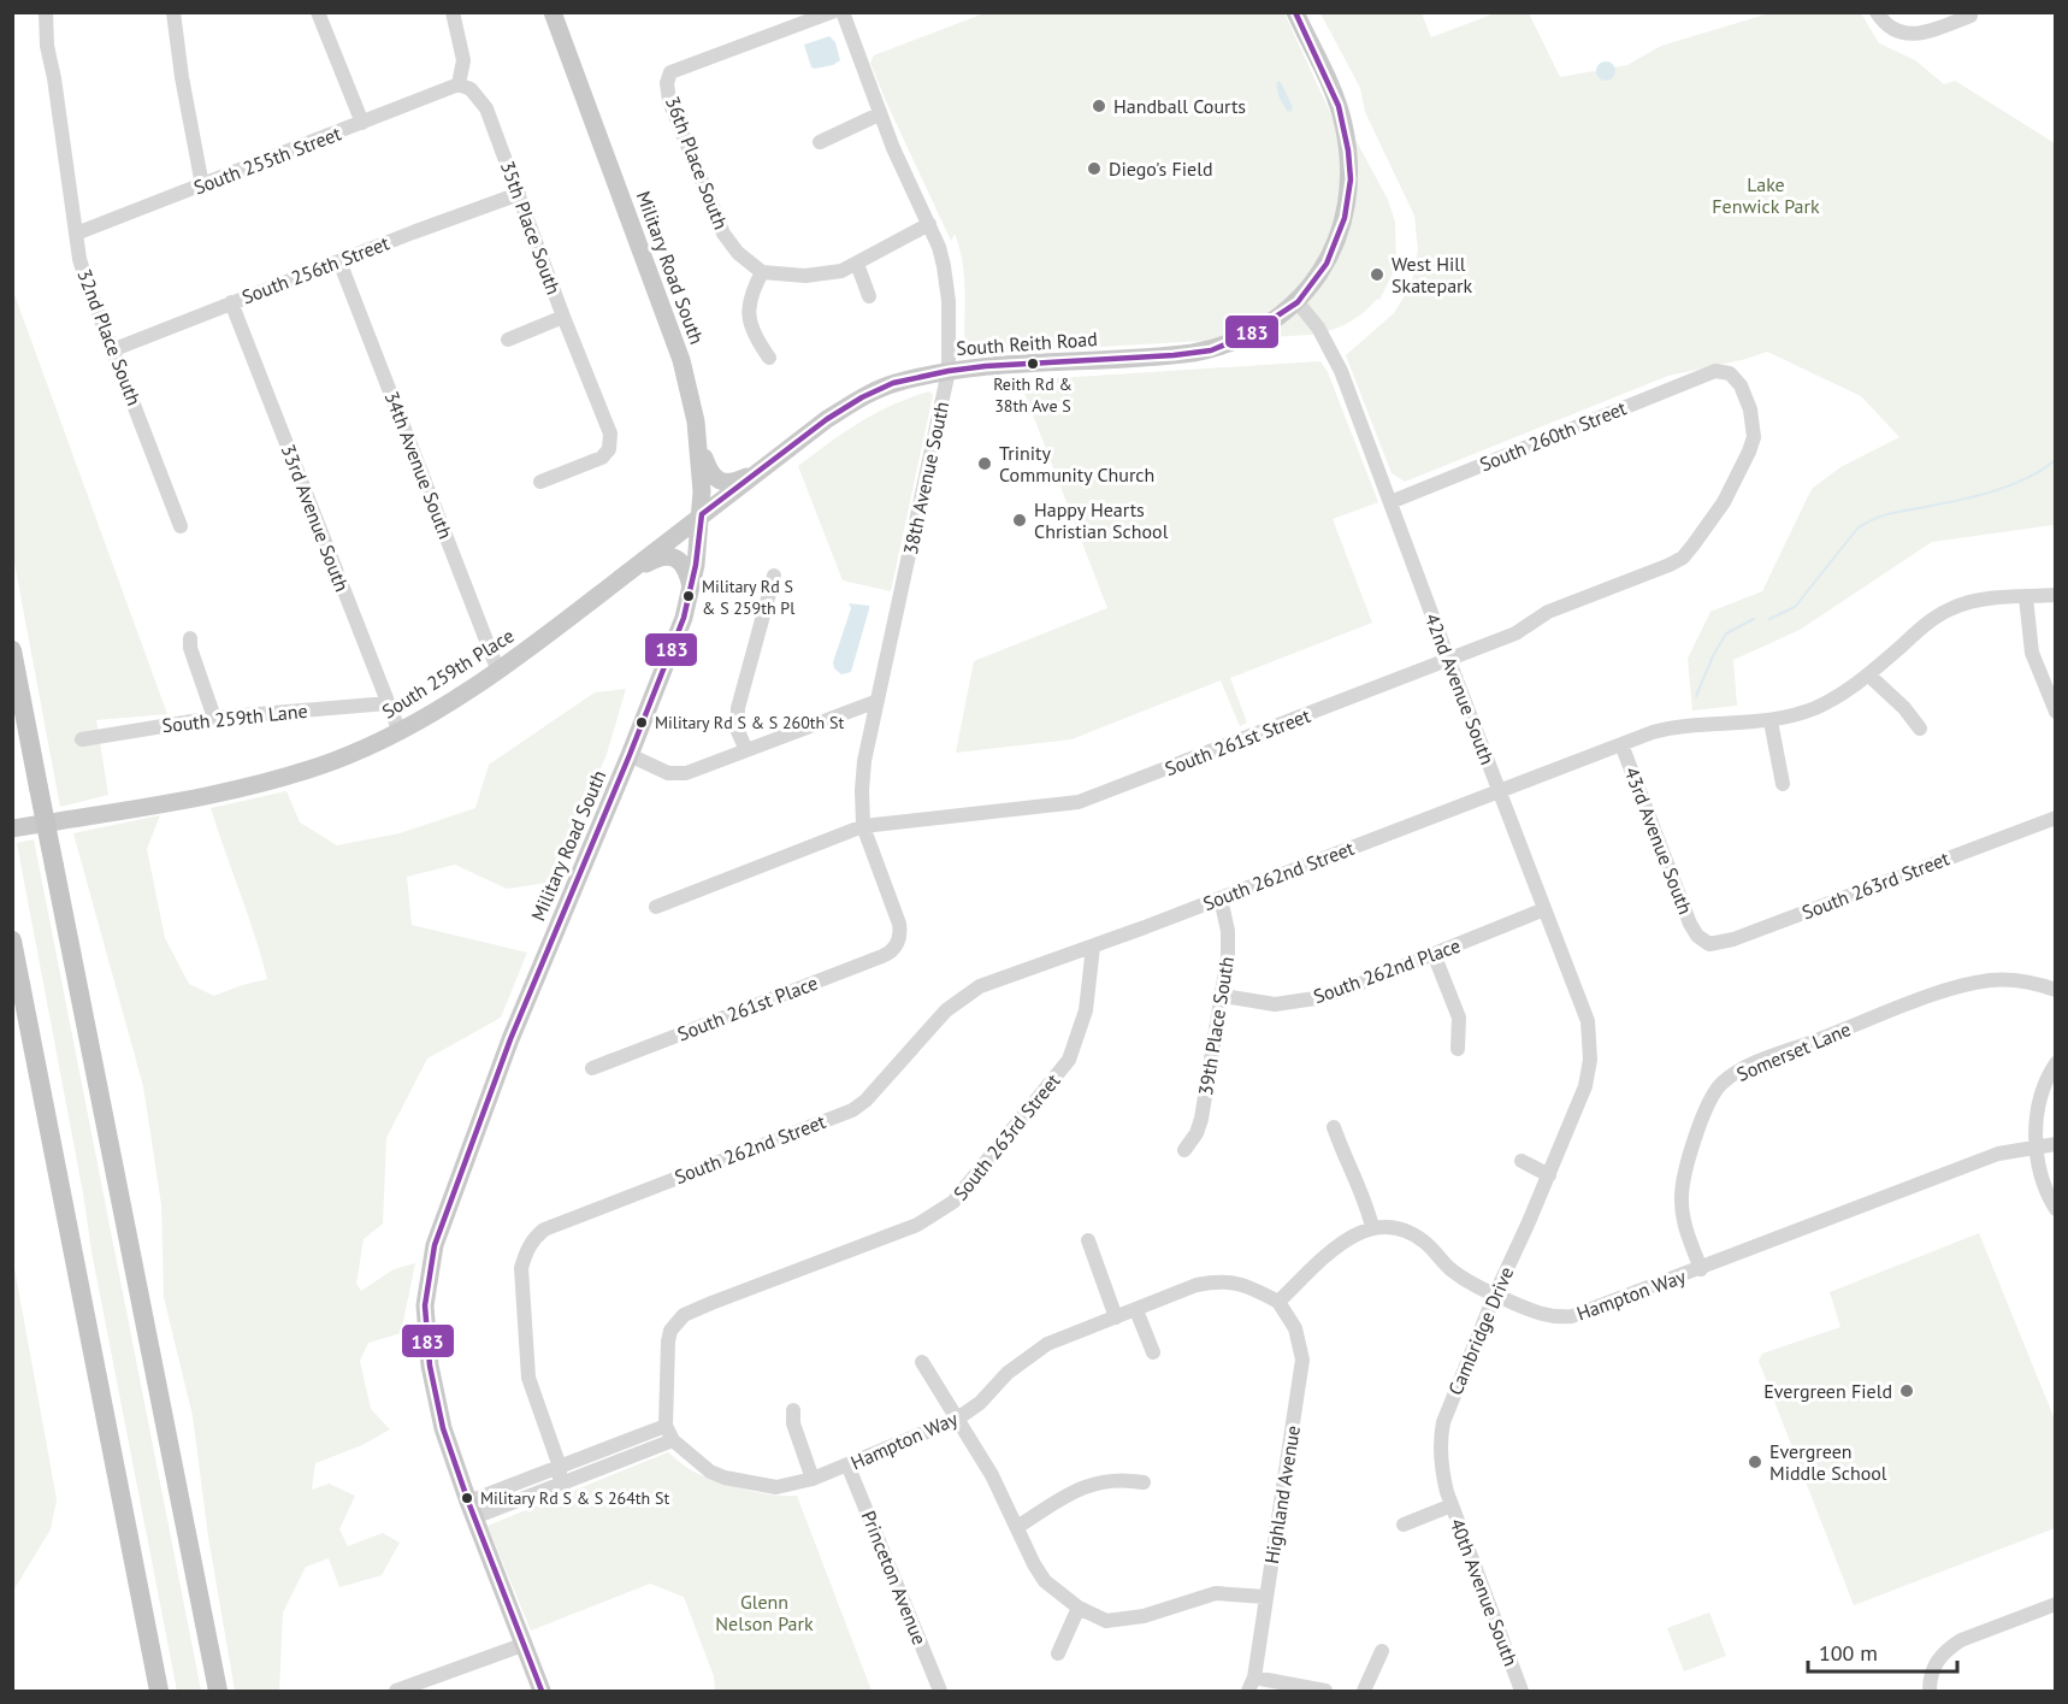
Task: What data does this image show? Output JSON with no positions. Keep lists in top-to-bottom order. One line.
{"streets":{"main road":["Military Road South","South Reith Road","South 259th Place"],"street":["South 255th Street","36th Place South","35th Place South","South 256th Street","32nd Place South","South 260th Street","34th Avenue South","38th Avenue South","33rd Avenue South","42nd Avenue South","South 259th Lane","South 261st Street","43rd Avenue South","South 262nd Street","South 263rd Street","South 262nd Place","South 261st Place","39th Place South","Somerset Lane","Hampton Way","Cambridge Drive","Highland Avenue","Princeton Avenue","40th Avenue South"]},"crossings":[["South 255th Street","35th Place South"],["South 255th Street","32nd Place South"],["35th Place South","South 256th Street"],["Military Road South","South Reith Road"],["Military Road South","South 259th Place"],["South 256th Street","32nd Place South"],["South 256th Street","34th Avenue South"],["South 256th Street","33rd Avenue South"],["South Reith Road","38th Avenue South"],["South Reith Road","South 259th Place"],["South Reith Road","42nd Avenue South"],["South 260th Street","42nd Avenue South"],["South 260th Street","South 261st Street"],["34th Avenue South","South 259th Place"],["33rd Avenue South","South 259th Place"],["33rd Avenue South","South 259th Lane"],["42nd Avenue South","South 261st Street"],["42nd Avenue South","South 262nd Street"],["42nd Avenue South","South 262nd Place"],["42nd Avenue South","Cambridge Drive"],["South 261st Street","South 261st Place"],["43rd Avenue South","South 262nd Street"],["43rd Avenue South","South 263rd Street"],["South 262nd Street","South 263rd Street"],["South 262nd Street","39th Place South"],["South 263rd Street","Hampton Way"],["South 262nd Place","39th Place South"],["Somerset Lane","Hampton Way"],["Hampton Way","Cambridge Drive"],["Hampton Way","Highland Avenue"],["Hampton Way","Princeton Avenue"],["Cambridge Drive","40th Avenue South"]],"parks":["Lake Fenwick Park","Glenn Nelson Park"],"places":["Handball Courts","Diego's Field","West Hill Skatepark","Reith Rd & 38th Ave S","Trinity Community Church","Happy Hearts Christian School","Military Rd S & S 259th Pl","Military Rd S & S 260th St","Evergreen Field","Evergreen Middle School","Military Rd S & S 264th St"],"lines":["transit line 183"],"scale_bar":"100 m"}
